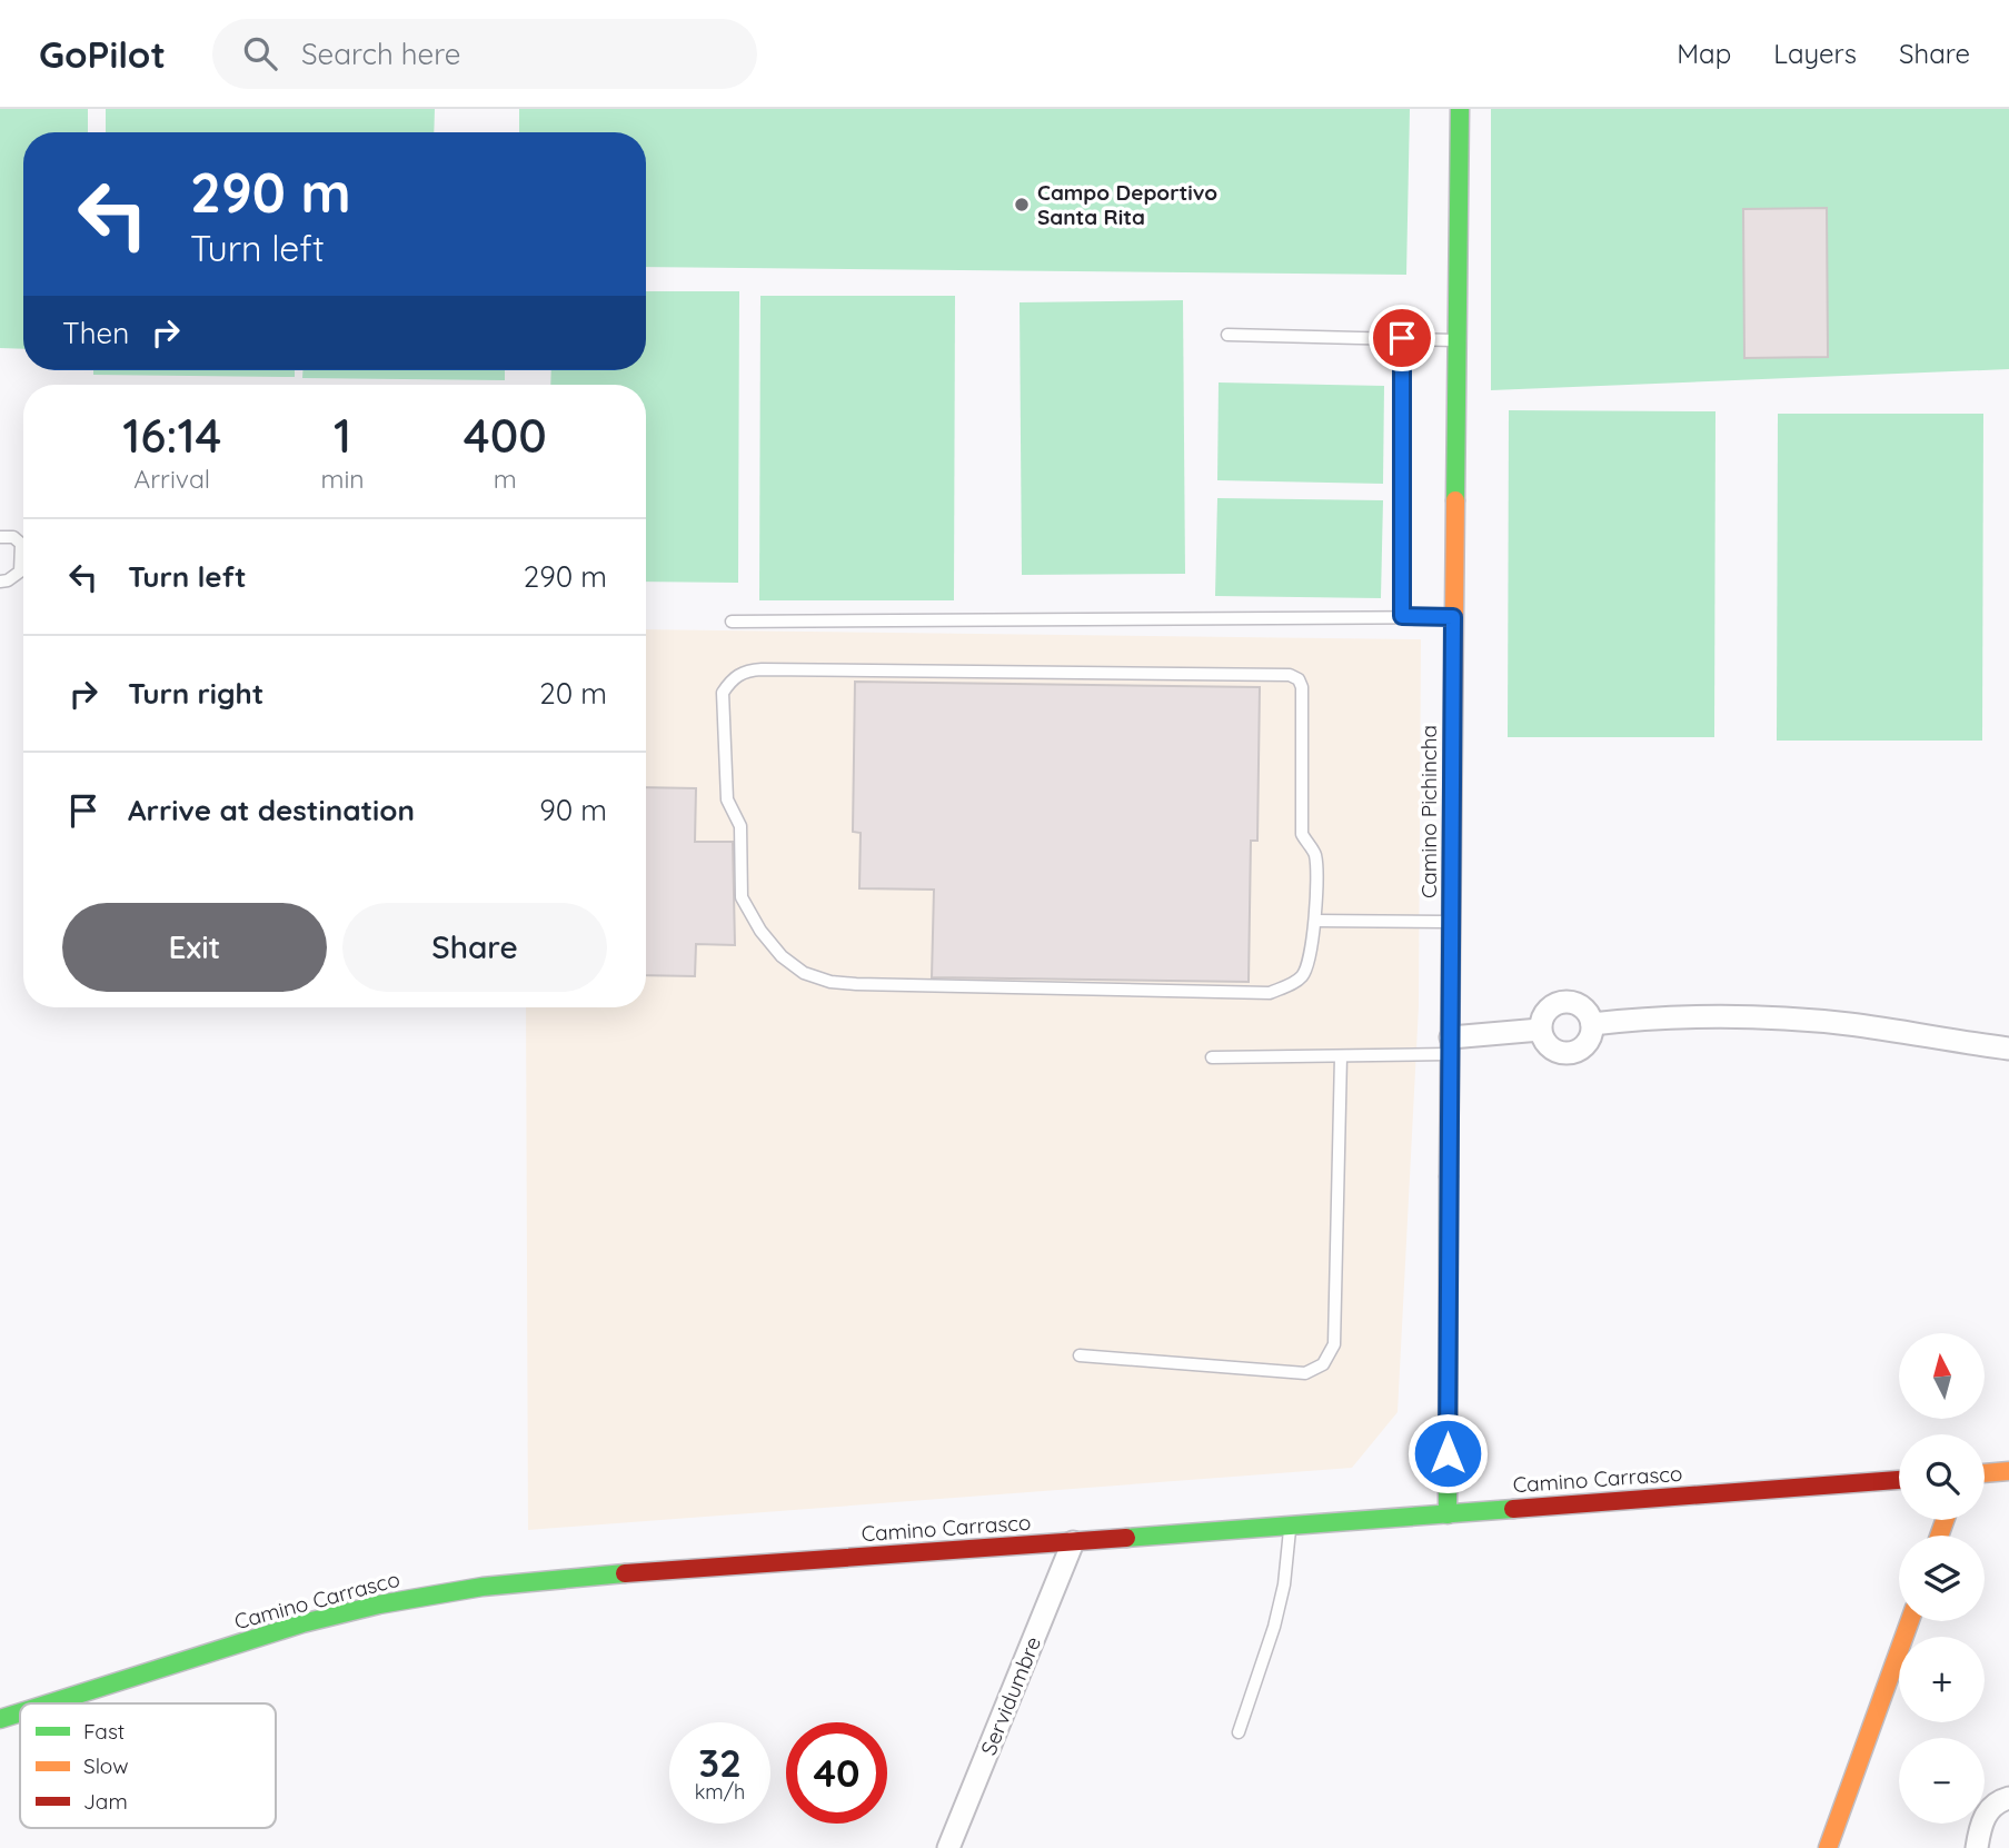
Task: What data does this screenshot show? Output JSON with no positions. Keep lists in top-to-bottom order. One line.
{"streets":{"main road":["Camino Pichincha","Camino Carrasco"],"street":["Servidumbre"]},"crossings":[["Camino Pichincha","Camino Carrasco"],["Camino Carrasco","Servidumbre"]],"places":["Campo Deportivo Santa Rita"],"legend":["Fast","Slow","Jam"],"north":"top","page":{"header":"GoPilot","search":"Search here","nav":["Map","Layers","Share"],"turn":["290 m","Turn left"],"then":"Then","eta":["16:14","Arrival","1","min","400","m"],"list":[{"name":"Turn left","value":"290 m"},{"name":"Turn right","value":"20 m"},{"name":"Arrive at destination","value":"90 m"}],"buttons":["Exit","Share"],"map_buttons":["+","−"],"speed":"32 km/h","limit":"40"}}
